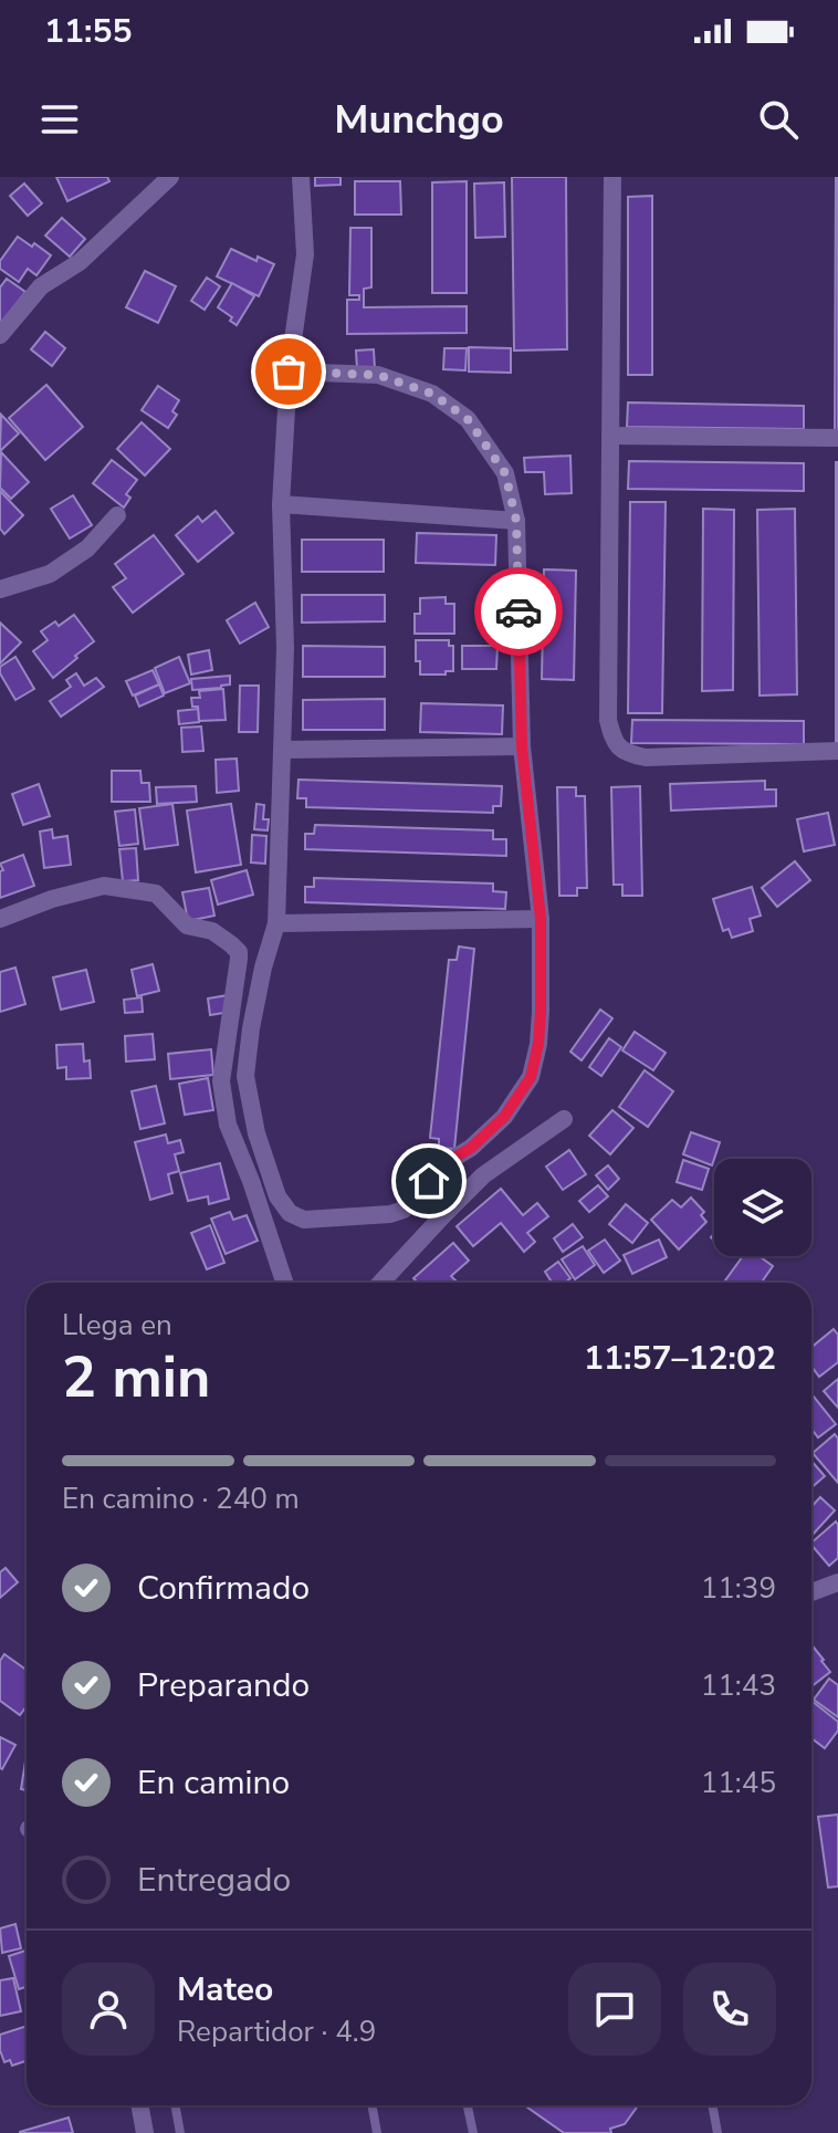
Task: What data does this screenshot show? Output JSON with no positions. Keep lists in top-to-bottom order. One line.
{"page":{"status":"11:55","header":"Munchgo","heading":["2 min","Llega en","11:57–12:02"],"panel":["Mateo","Repartidor · 4.9"],"bar":"En camino · 240 m","list":[["Confirmado","11:39"],["Preparando","11:43"],["En camino","11:45"],"Entregado"]}}
